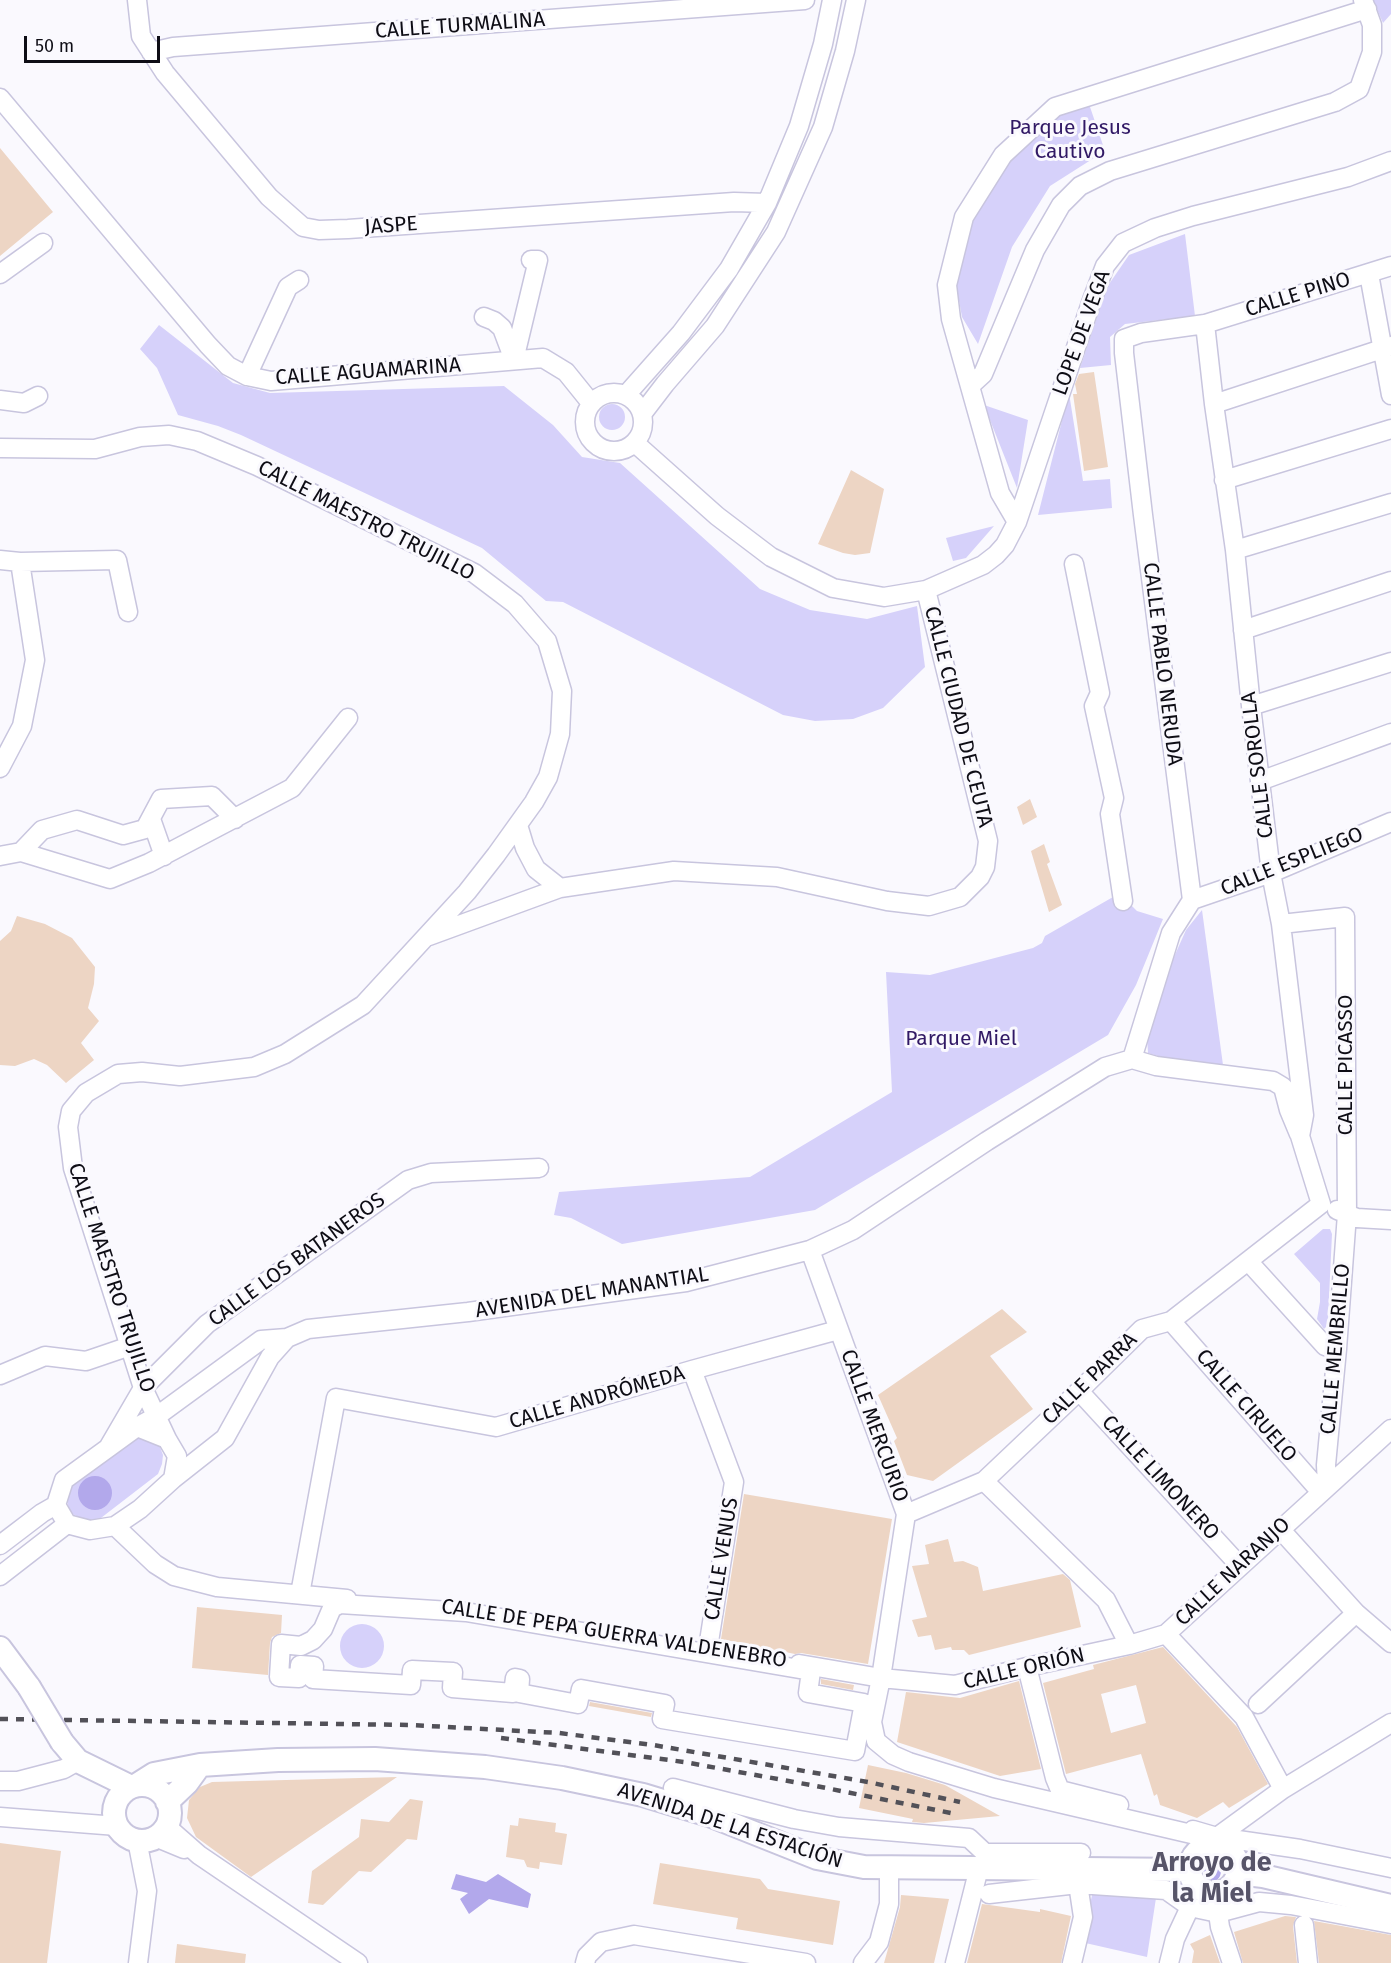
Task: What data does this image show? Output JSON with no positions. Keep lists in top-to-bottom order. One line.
{"streets":{"main road":["AVENIDA DE LA ESTACIÓN"],"street":["CALLE TURMALINA","JASPE","CALLE PINO","LOPE DE VEGA","CALLE AGUAMARINA","CALLE MAESTRO TRUJILLO","CALLE PABLO NERUDA","CALLE CIUDAD DE CEUTA","CALLE SOROLLA","CALLE ESPLIEGO","CALLE PICASSO","CALLE LOS BATANEROS","AVENIDA DEL MANANTIAL","CALLE MEMBRILLO","CALLE PARRA","CALLE ANDRÓMEDA","CALLE CIRUELO","CALLE MERCURIO","CALLE LIMONERO","CALLE VENUS","CALLE NARANJO","CALLE DE PEPA GUERRA VALDENEBRO","CALLE ORIÓN"]},"crossings":[["CALLE TURMALINA","JASPE"],["CALLE PINO","CALLE PABLO NERUDA"],["CALLE PINO","CALLE SOROLLA"],["CALLE MAESTRO TRUJILLO","CALLE CIUDAD DE CEUTA"],["CALLE MAESTRO TRUJILLO","CALLE LOS BATANEROS"],["CALLE MAESTRO TRUJILLO","AVENIDA DEL MANANTIAL"],["CALLE PABLO NERUDA","CALLE SOROLLA"],["CALLE PABLO NERUDA","CALLE ESPLIEGO"],["CALLE SOROLLA","CALLE ESPLIEGO"],["CALLE SOROLLA","CALLE PICASSO"],["CALLE SOROLLA","CALLE PARRA"],["CALLE PICASSO","CALLE MEMBRILLO"],["CALLE LOS BATANEROS","AVENIDA DEL MANANTIAL"],["AVENIDA DEL MANANTIAL","CALLE MERCURIO"],["CALLE MEMBRILLO","CALLE CIRUELO"],["CALLE MEMBRILLO","CALLE NARANJO"],["CALLE PARRA","CALLE CIRUELO"],["CALLE PARRA","CALLE LIMONERO"],["CALLE ANDRÓMEDA","CALLE MERCURIO"],["CALLE ANDRÓMEDA","CALLE VENUS"],["CALLE ANDRÓMEDA","CALLE DE PEPA GUERRA VALDENEBRO"],["CALLE CIRUELO","CALLE NARANJO"],["CALLE MERCURIO","CALLE DE PEPA GUERRA VALDENEBRO"],["CALLE MERCURIO","CALLE ORIÓN"],["CALLE LIMONERO","CALLE NARANJO"],["CALLE VENUS","CALLE DE PEPA GUERRA VALDENEBRO"],["CALLE NARANJO","CALLE ORIÓN"],["CALLE DE PEPA GUERRA VALDENEBRO","CALLE ORIÓN"]],"districts":["Arroyo de la Miel"],"parks":["Parque Jesus Cautivo","Parque Miel"],"scale_bar":"50 m"}
